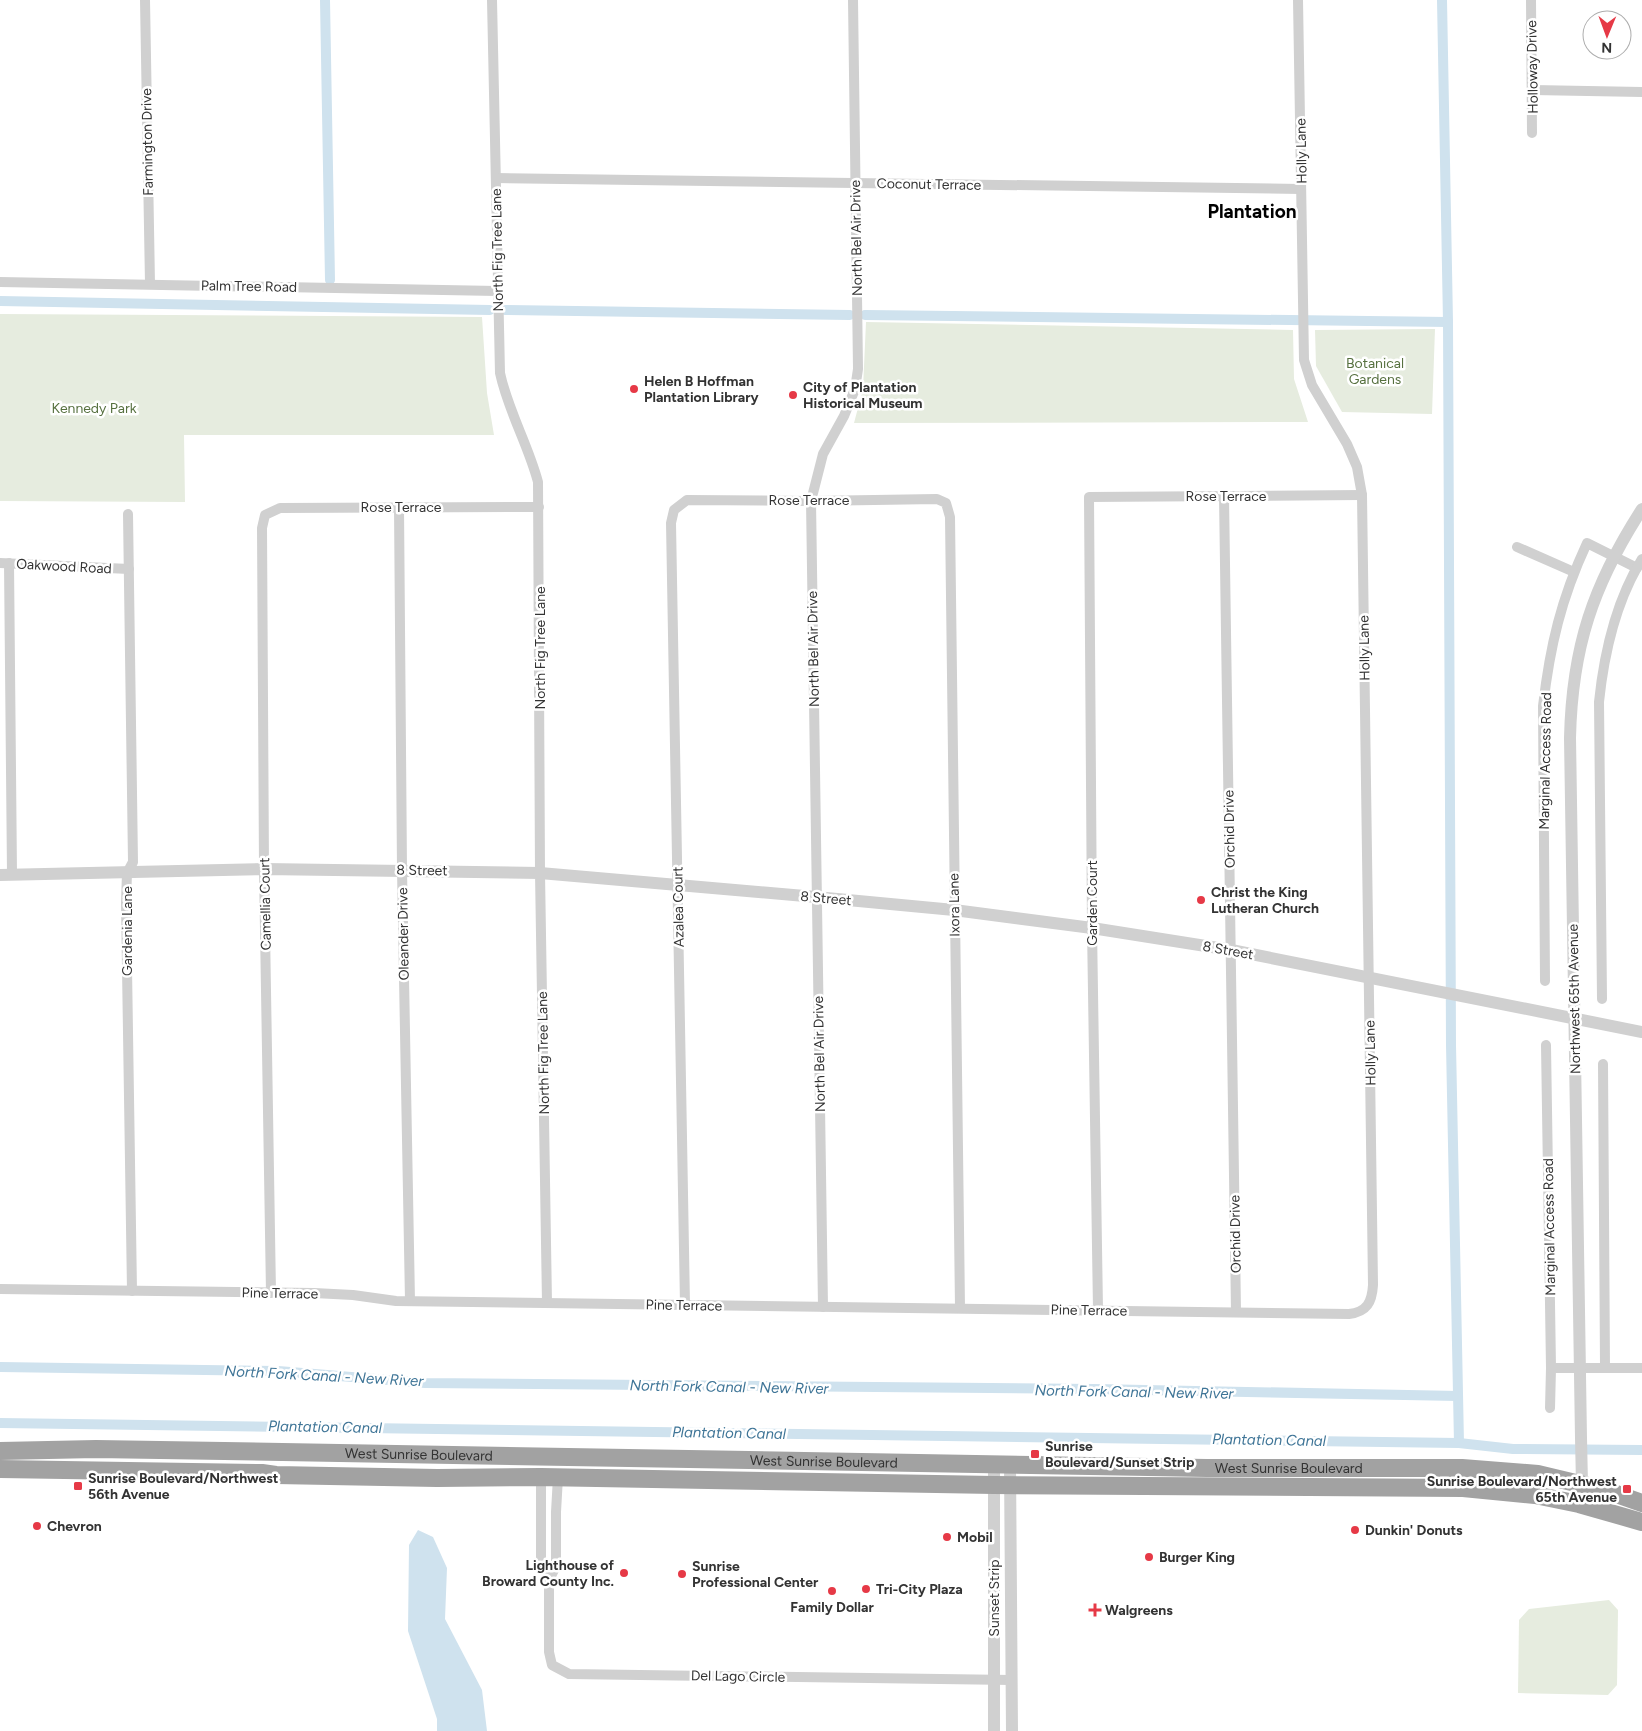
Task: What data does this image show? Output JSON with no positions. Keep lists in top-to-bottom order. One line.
{"streets":{"highway":["West Sunrise Boulevard"],"street":["Holloway Drive","Farmington Drive","Holly Lane","Coconut Terrace","North Bel Air Drive","North Fig Tree Lane","Palm Tree Road","Rose Terrace","Oakwood Road","Marginal Access Road","Orchid Drive","8 Street","Garden Court","Camellia Court","Ixora Lane","Azalea Court","Gardenia Lane","Oleander Drive","Northwest 65th Avenue","Pine Terrace","Sunset Strip","Del Lago Circle"]},"crossings":[["Farmington Drive","Palm Tree Road"],["Holly Lane","Coconut Terrace"],["Holly Lane","Rose Terrace"],["Holly Lane","8 Street"],["Holly Lane","Pine Terrace"],["Coconut Terrace","North Bel Air Drive"],["Coconut Terrace","North Fig Tree Lane"],["North Bel Air Drive","Rose Terrace"],["North Bel Air Drive","8 Street"],["North Bel Air Drive","Pine Terrace"],["North Fig Tree Lane","Palm Tree Road"],["North Fig Tree Lane","Rose Terrace"],["North Fig Tree Lane","8 Street"],["North Fig Tree Lane","Pine Terrace"],["Rose Terrace","Orchid Drive"],["Rose Terrace","Garden Court"],["Rose Terrace","Camellia Court"],["Rose Terrace","Ixora Lane"],["Rose Terrace","Azalea Court"],["Rose Terrace","Oleander Drive"],["Oakwood Road","Gardenia Lane"],["Marginal Access Road","Northwest 65th Avenue"],["Orchid Drive","8 Street"],["Orchid Drive","Pine Terrace"],["8 Street","Garden Court"],["8 Street","Camellia Court"],["8 Street","Ixora Lane"],["8 Street","Azalea Court"],["8 Street","Gardenia Lane"],["8 Street","Oleander Drive"],["8 Street","Northwest 65th Avenue"],["Garden Court","Pine Terrace"],["Camellia Court","Pine Terrace"],["Ixora Lane","Pine Terrace"],["Azalea Court","Pine Terrace"],["Gardenia Lane","Pine Terrace"],["Oleander Drive","Pine Terrace"],["Northwest 65th Avenue","West Sunrise Boulevard"],["West Sunrise Boulevard","Sunset Strip"],["West Sunrise Boulevard","Del Lago Circle"],["Sunset Strip","Del Lago Circle"]],"districts":["Plantation"],"water":["North Fork Canal - New River","Plantation Canal"],"parks":["Botanical Gardens","Kennedy Park"],"places":{"other":["Helen B Hoffman Plantation Library","City of Plantation Historical Museum","Christ the King Lutheran Church","Chevron","Dunkin' Donuts","Mobil","Burger King","Lighthouse of Broward County Inc.","Sunrise Professional Center","Tri-City Plaza","Family Dollar"],"transit":["Sunrise Boulevard/Sunset Strip","Sunrise Boulevard/Northwest 56th Avenue","Sunrise Boulevard/Northwest 65th Avenue"],"health":["Walgreens"]},"north":"bottom"}
